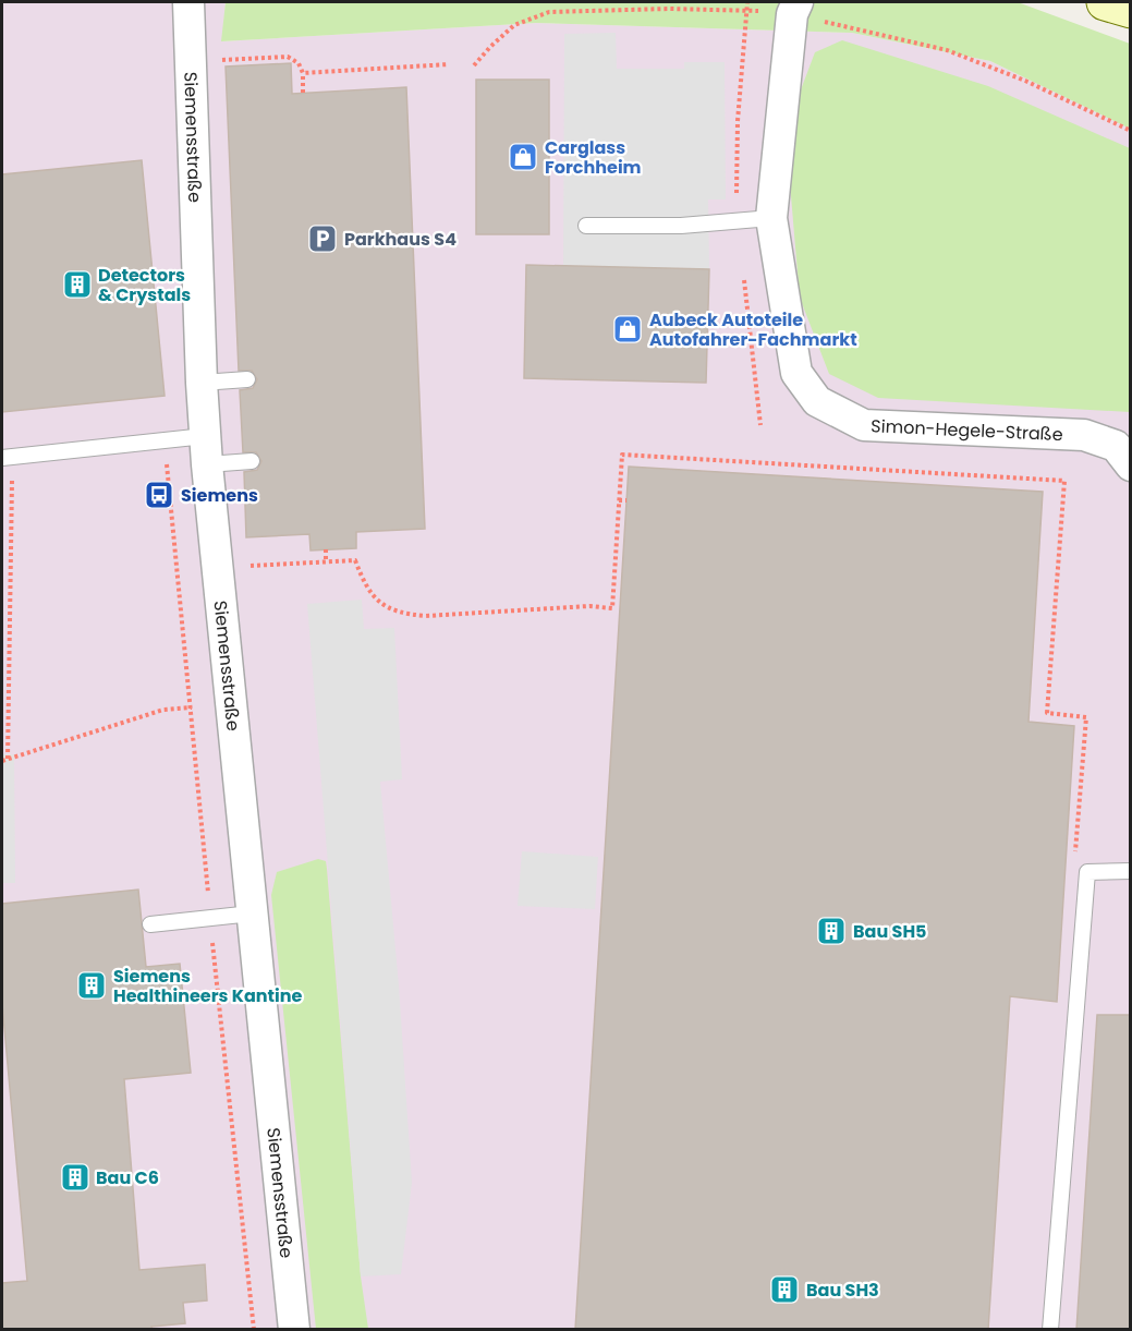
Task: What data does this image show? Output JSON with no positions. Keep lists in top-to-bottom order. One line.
{"streets":{"street":["Siemensstraße","Simon-Hegele-Straße"]},"places":{"shop":["Carglass Forchheim","Aubeck Autoteile Autofahrer-Fachmarkt"],"parking":["Parkhaus S4"],"building":["Detectors & Crystals","Bau SH5","Siemens Healthineers Kantine","Bau C6","Bau SH3"],"bus stop":["Siemens"]}}
